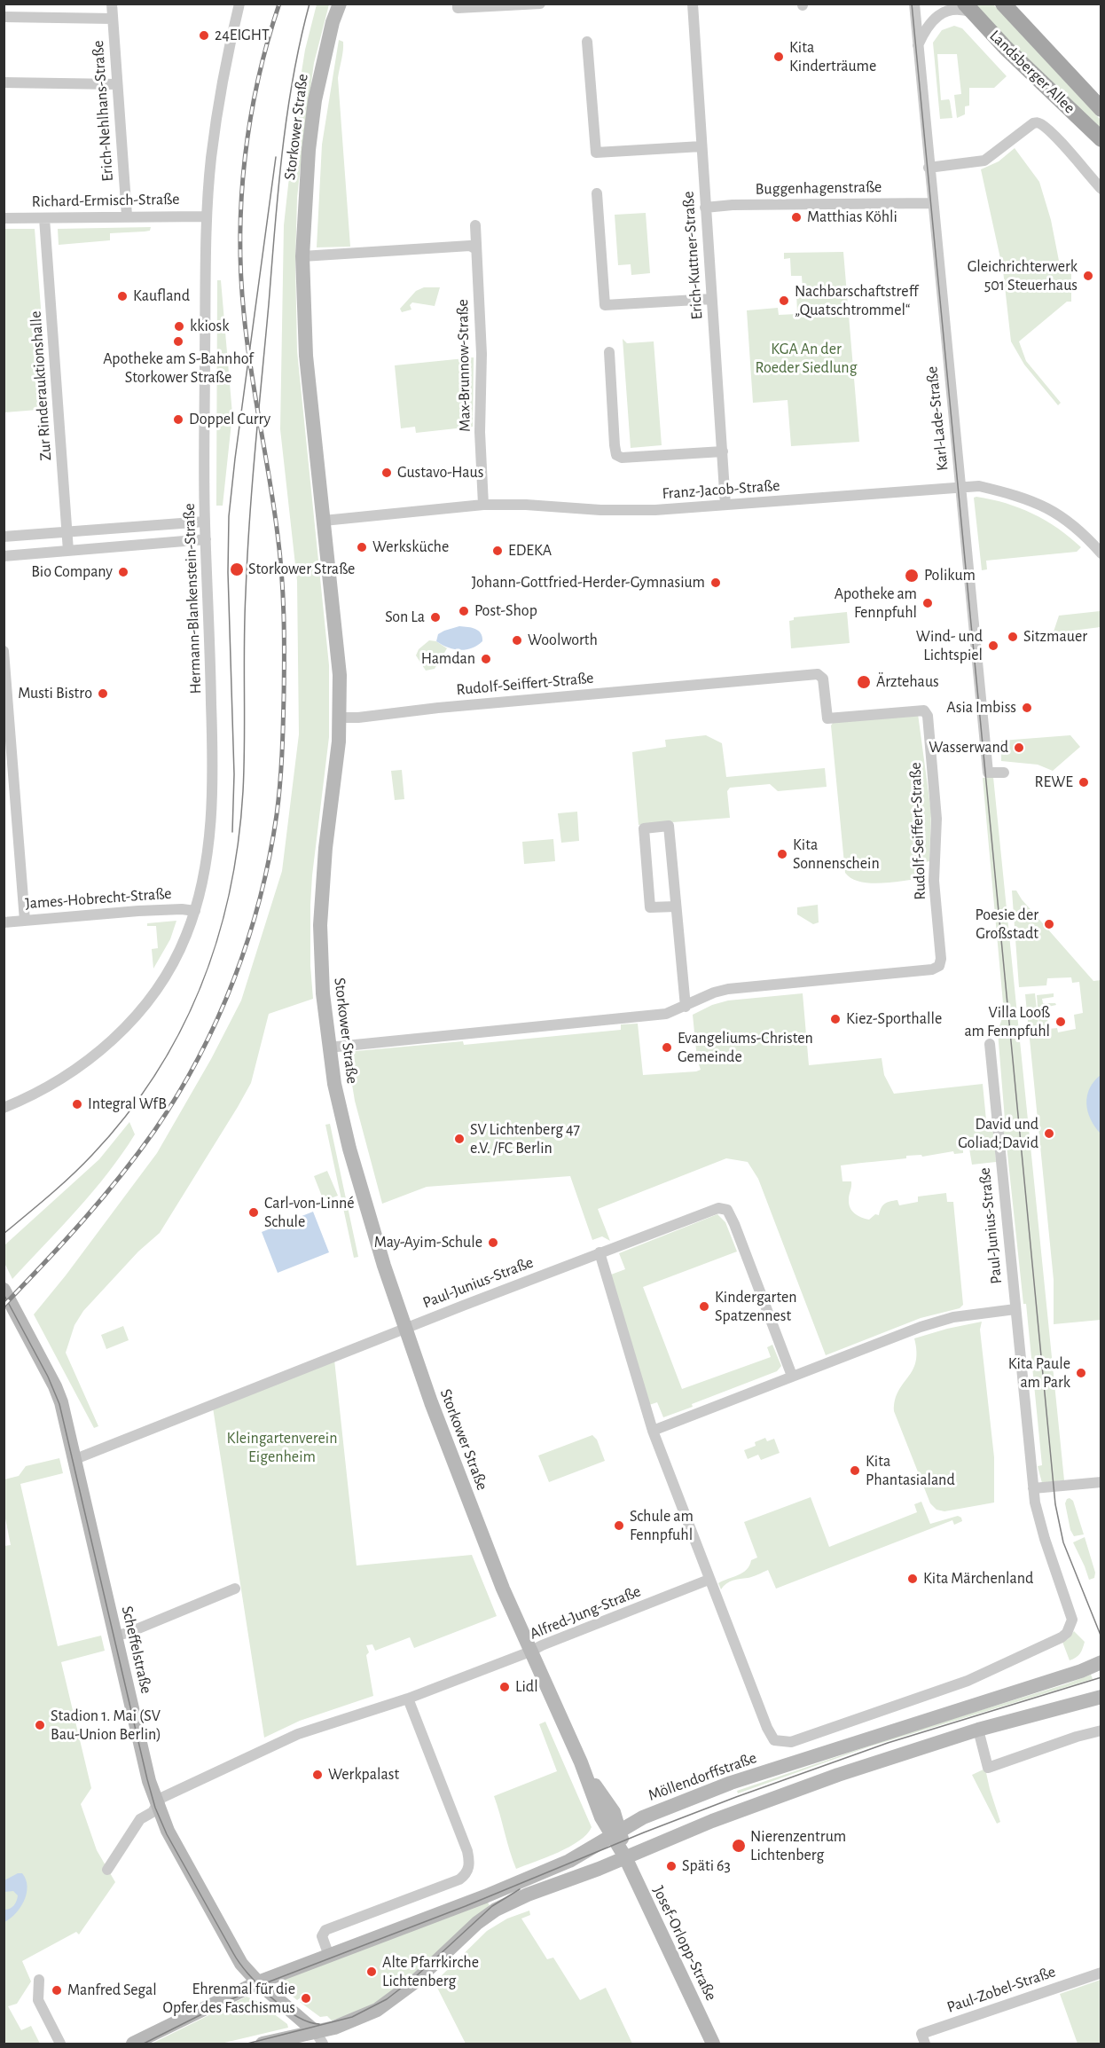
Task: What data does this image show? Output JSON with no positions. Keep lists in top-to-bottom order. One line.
{"streets":{"main road":["Landsberger Allee","Storkower Straße","Scheffelstraße","Möllendorffstraße","Josef-Orlopp-Straße"],"street":["Erich-Nehlhans-Straße","Buggenhagenstraße","Richard-Ermisch-Straße","Erich-Kuttner-Straße","Max-Brunnow-Straße","Zur Rinderauktionshalle","Karl-Lade-Straße","Franz-Jacob-Straße","Hermann-Blankenstein-Straße","Rudolf-Seiffert-Straße","James-Hobrecht-Straße","Paul-Junius-Straße","Alfred-Jung-Straße","Paul-Zobel-Straße"]},"crossings":[["Landsberger Allee","Karl-Lade-Straße"],["Erich-Nehlhans-Straße","Richard-Ermisch-Straße"],["Storkower Straße","Franz-Jacob-Straße"],["Storkower Straße","Rudolf-Seiffert-Straße"],["Storkower Straße","Paul-Junius-Straße"],["Storkower Straße","Alfred-Jung-Straße"],["Storkower Straße","Möllendorffstraße"],["Storkower Straße","Josef-Orlopp-Straße"],["Buggenhagenstraße","Erich-Kuttner-Straße"],["Buggenhagenstraße","Karl-Lade-Straße"],["Richard-Ermisch-Straße","Zur Rinderauktionshalle"],["Richard-Ermisch-Straße","Hermann-Blankenstein-Straße"],["Erich-Kuttner-Straße","Franz-Jacob-Straße"],["Max-Brunnow-Straße","Franz-Jacob-Straße"],["Karl-Lade-Straße","Franz-Jacob-Straße"],["Hermann-Blankenstein-Straße","James-Hobrecht-Straße"],["Paul-Junius-Straße","Scheffelstraße"],["Paul-Junius-Straße","Möllendorffstraße"],["Alfred-Jung-Straße","Scheffelstraße"],["Alfred-Jung-Straße","Möllendorffstraße"],["Scheffelstraße","Möllendorffstraße"]],"parks":["KGA An der Roeder Siedlung","Kleingartenverein Eigenheim"],"places":["24EIGHT","Kita Kinderträume","Matthias Köhli","Gleichrichterwerk 501 Steuerhaus","Kaufland","Nachbarschaftstreff „Quatschtrommel“","kkiosk","Apotheke am S-Bahnhof Storkower Straße","Doppel Curry","Gustavo-Haus","Werksküche","EDEKA","Storkower Straße","Bio Company","Polikum","Johann-Gottfried-Herder-Gymnasium","Apotheke am Fennpfuhl","Post-Shop","Son La","Sitzmauer","Woolworth","Wind- und Lichtspiel","Hamdan","Ärztehaus","Musti Bistro","Asia Imbiss","Wasserwand","REWE","Kita Sonnenschein","Poesie der Großstadt","Kiez-Sporthalle","Villa Looß am Fennpfuhl","Evangeliums-Christen Gemeinde","Integral WfB","David und Goliad;David","SV Lichtenberg 47 e.V. /FC Berlin","Carl-von-Linné Schule","May-Ayim-Schule","Kindergarten Spatzennest","Kita Paule am Park","Kita Phantasialand","Schule am Fennpfuhl","Kita Märchenland","Lidl","Stadion 1. Mai (SV Bau-Union Berlin)","Werkpalast","Nierenzentrum Lichtenberg","Späti 63","Alte Pfarrkirche Lichtenberg","Manfred Segal","Ehrenmal für die Opfer des Faschismus"]}
